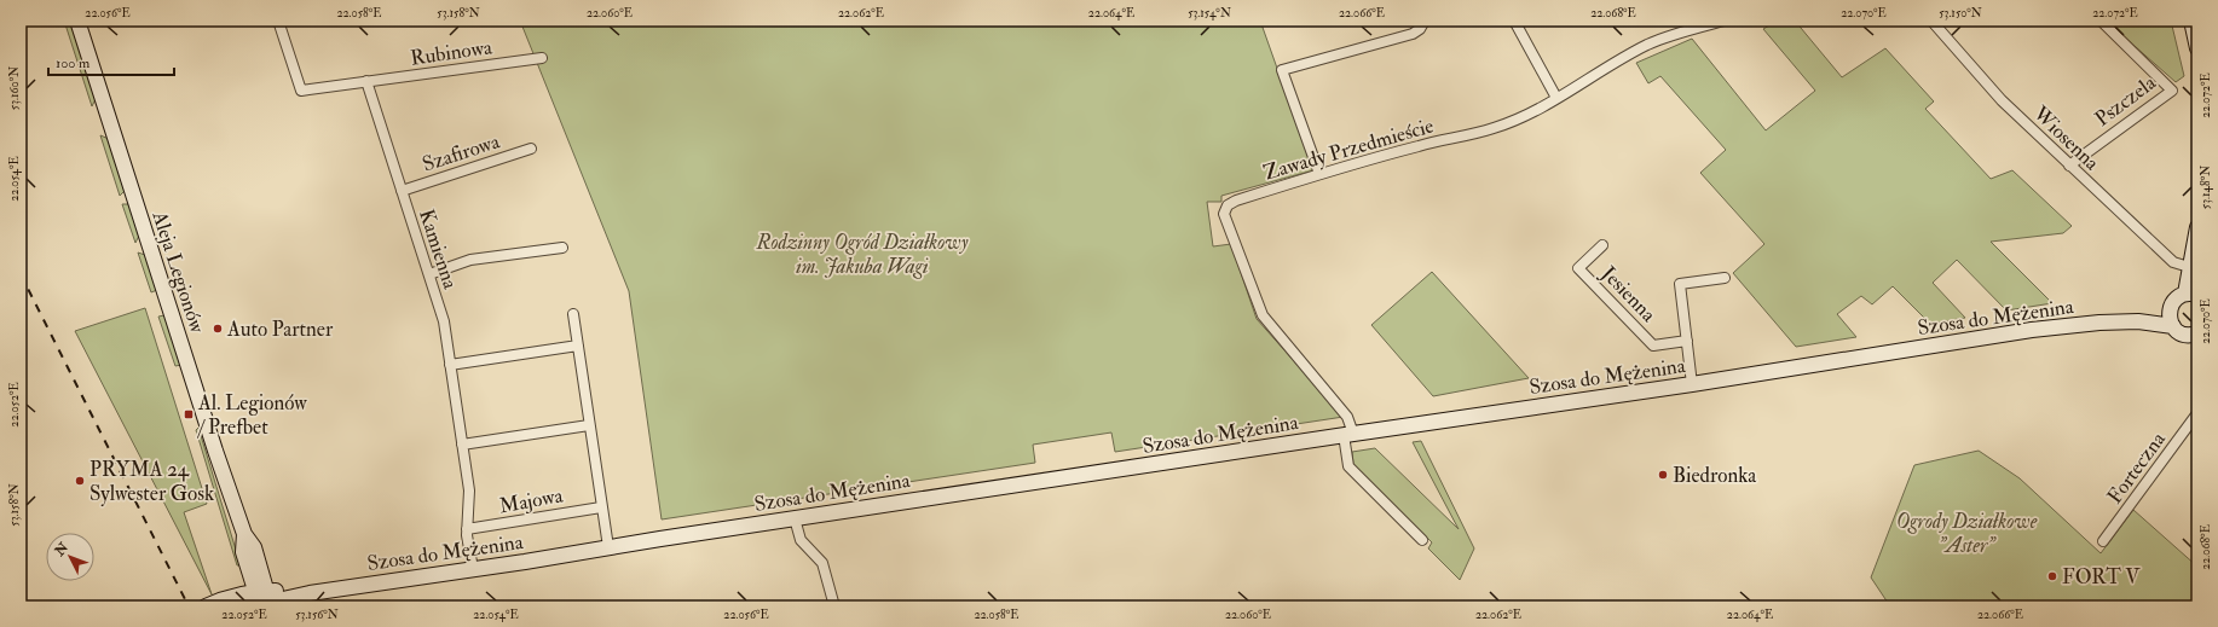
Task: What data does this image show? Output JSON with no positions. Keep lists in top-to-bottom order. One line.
{"streets":{"main road":["Aleja Legionów","Szosa do Mężenina"],"street":["Rubinowa","Pszczela","Wiosenna","Zawady Przedmieście","Szafirowa","Kamienna","Jesienna","Forteczna","Majowa"]},"crossings":[["Rubinowa","Kamienna"],["Pszczela","Wiosenna"],["Zawady Przedmieście","Szosa do Mężenina"],["Szafirowa","Kamienna"],["Kamienna","Szosa do Mężenina"],["Kamienna","Majowa"],["Aleja Legionów","Szosa do Mężenina"]],"parks":["Rodzinny Ogród Działkowy im. Jakuba Wagi","Ogrody Działkowe \"Aster\""],"places":{"other":["Auto Partner","Biedronka","PRYMA 24 Sylwester Gosk","FORT V"],"transit":["Al. Legionów / Prefbet"]},"scale_bar":"100 m","north":"top left","coordinates":["22.056°E","22.058°E","53.158°N","22.060°E","22.062°E","22.064°E","53.154°N","22.066°E","22.068°E","22.070°E","53.150°N","22.072°E","53.160°N","22.054°E","53.148°N","22.052°E","53.156°N"]}
